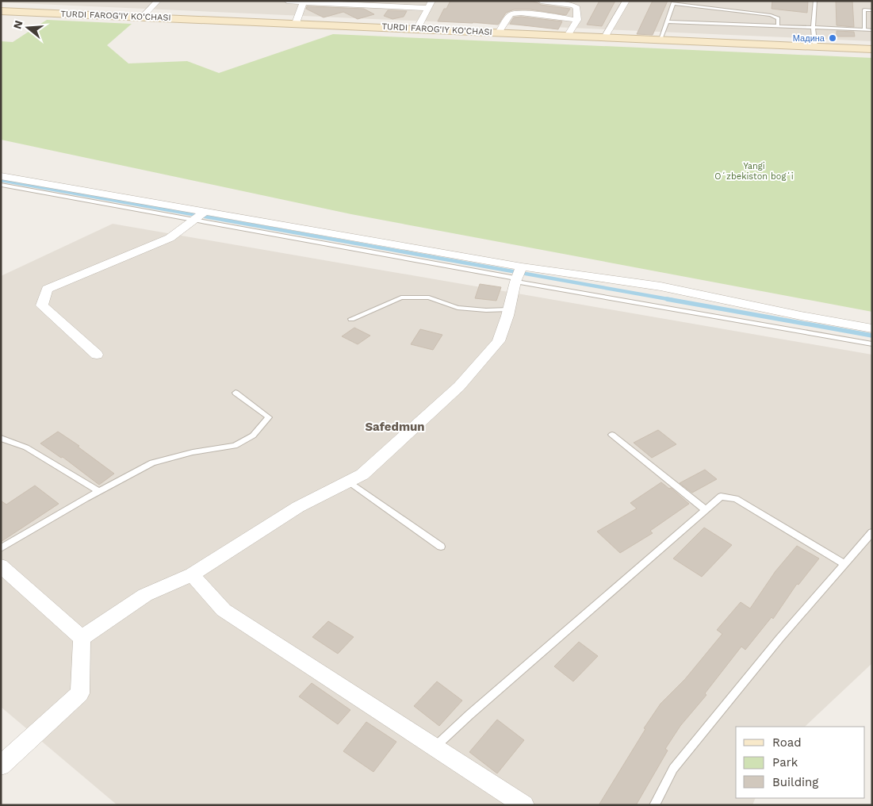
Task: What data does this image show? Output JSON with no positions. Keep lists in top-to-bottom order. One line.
{"streets":{"main road":["TURDI FAROG'IY KO'CHASI"]},"districts":["Safedmun"],"parks":["Yangi Oʻzbekiston bogʻi"],"places":["Мадина"],"legend":["Road","Park","Building"],"north":"left"}
